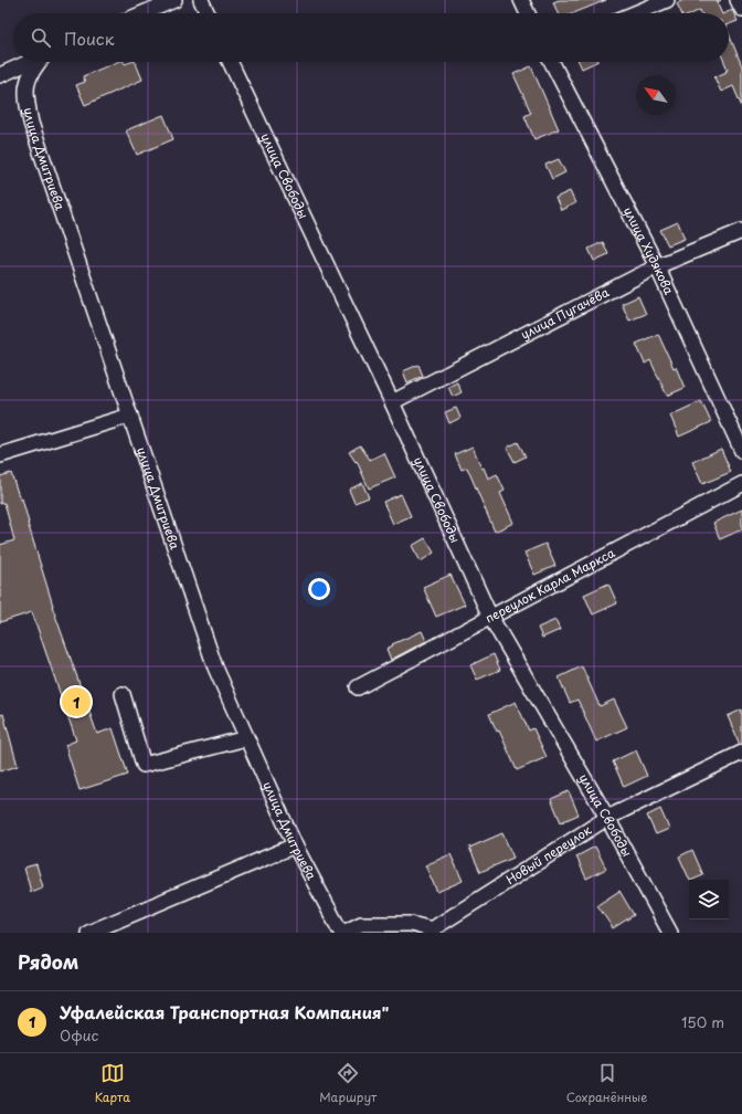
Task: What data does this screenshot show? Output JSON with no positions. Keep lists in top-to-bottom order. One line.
{"streets":{"street":["улица Дмитриева","улица Свободы","улица Худякова","улица Пугачёва","переулок Карла Маркса","Новый переулок"]},"crossings":[["улица Дмитриева","Новый переулок"],["улица Свободы","улица Пугачёва"],["улица Свободы","переулок Карла Маркса"],["улица Свободы","Новый переулок"],["улица Худякова","улица Пугачёва"]],"north":"top left","page":{"search":"Поиск","pins":"1","heading":"Рядом","list":[{"mark":"1","name":"Уфалейская Транспортная Компания\"","note":"Офис","value":"150 m"}],"nav":["Карта","Маршрут","Сохранённые"]}}
